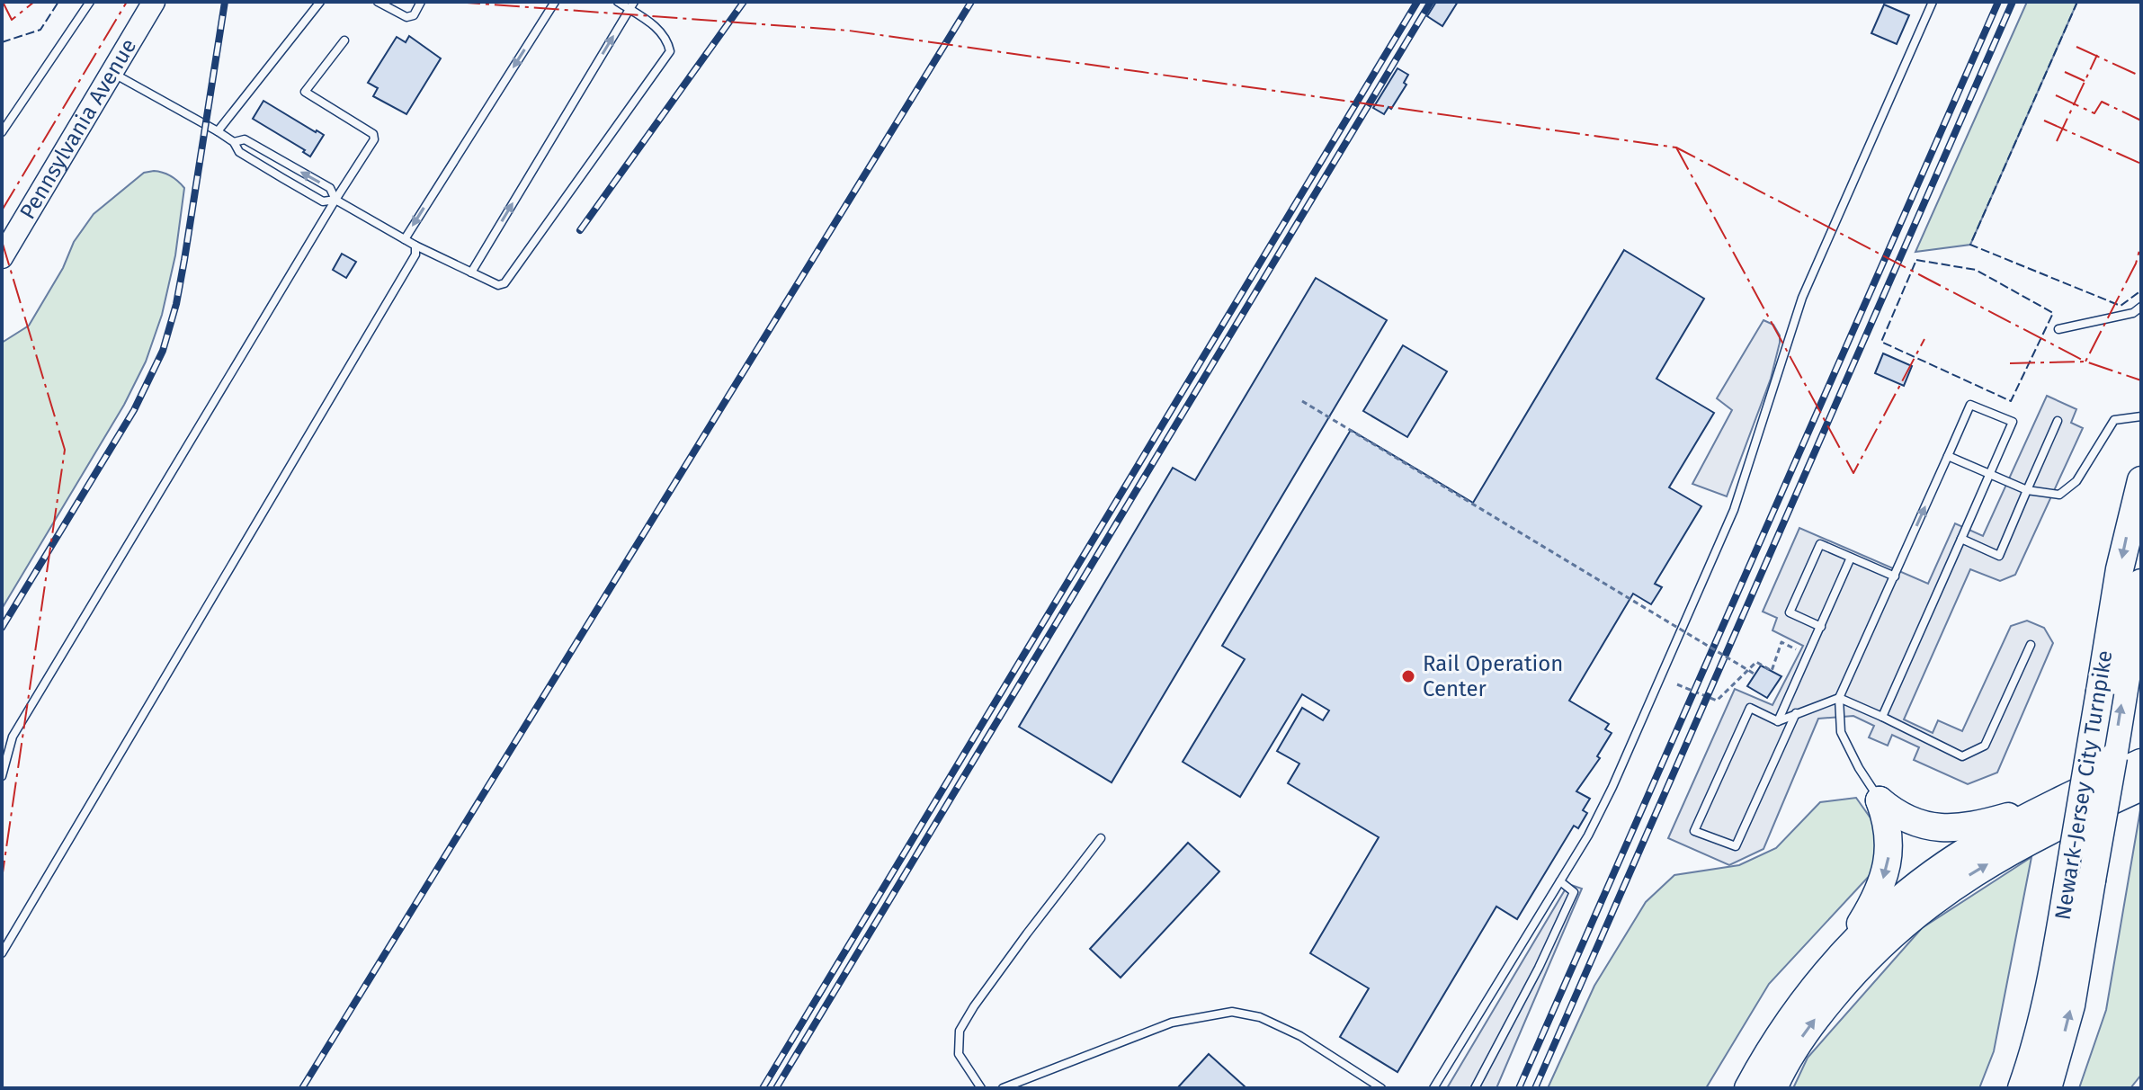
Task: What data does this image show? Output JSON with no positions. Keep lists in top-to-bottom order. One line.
{"streets":{"highway":["Newark-Jersey City Turnpike"],"main road":["Pennsylvania Avenue"]},"places":["Rail Operation Center"]}
